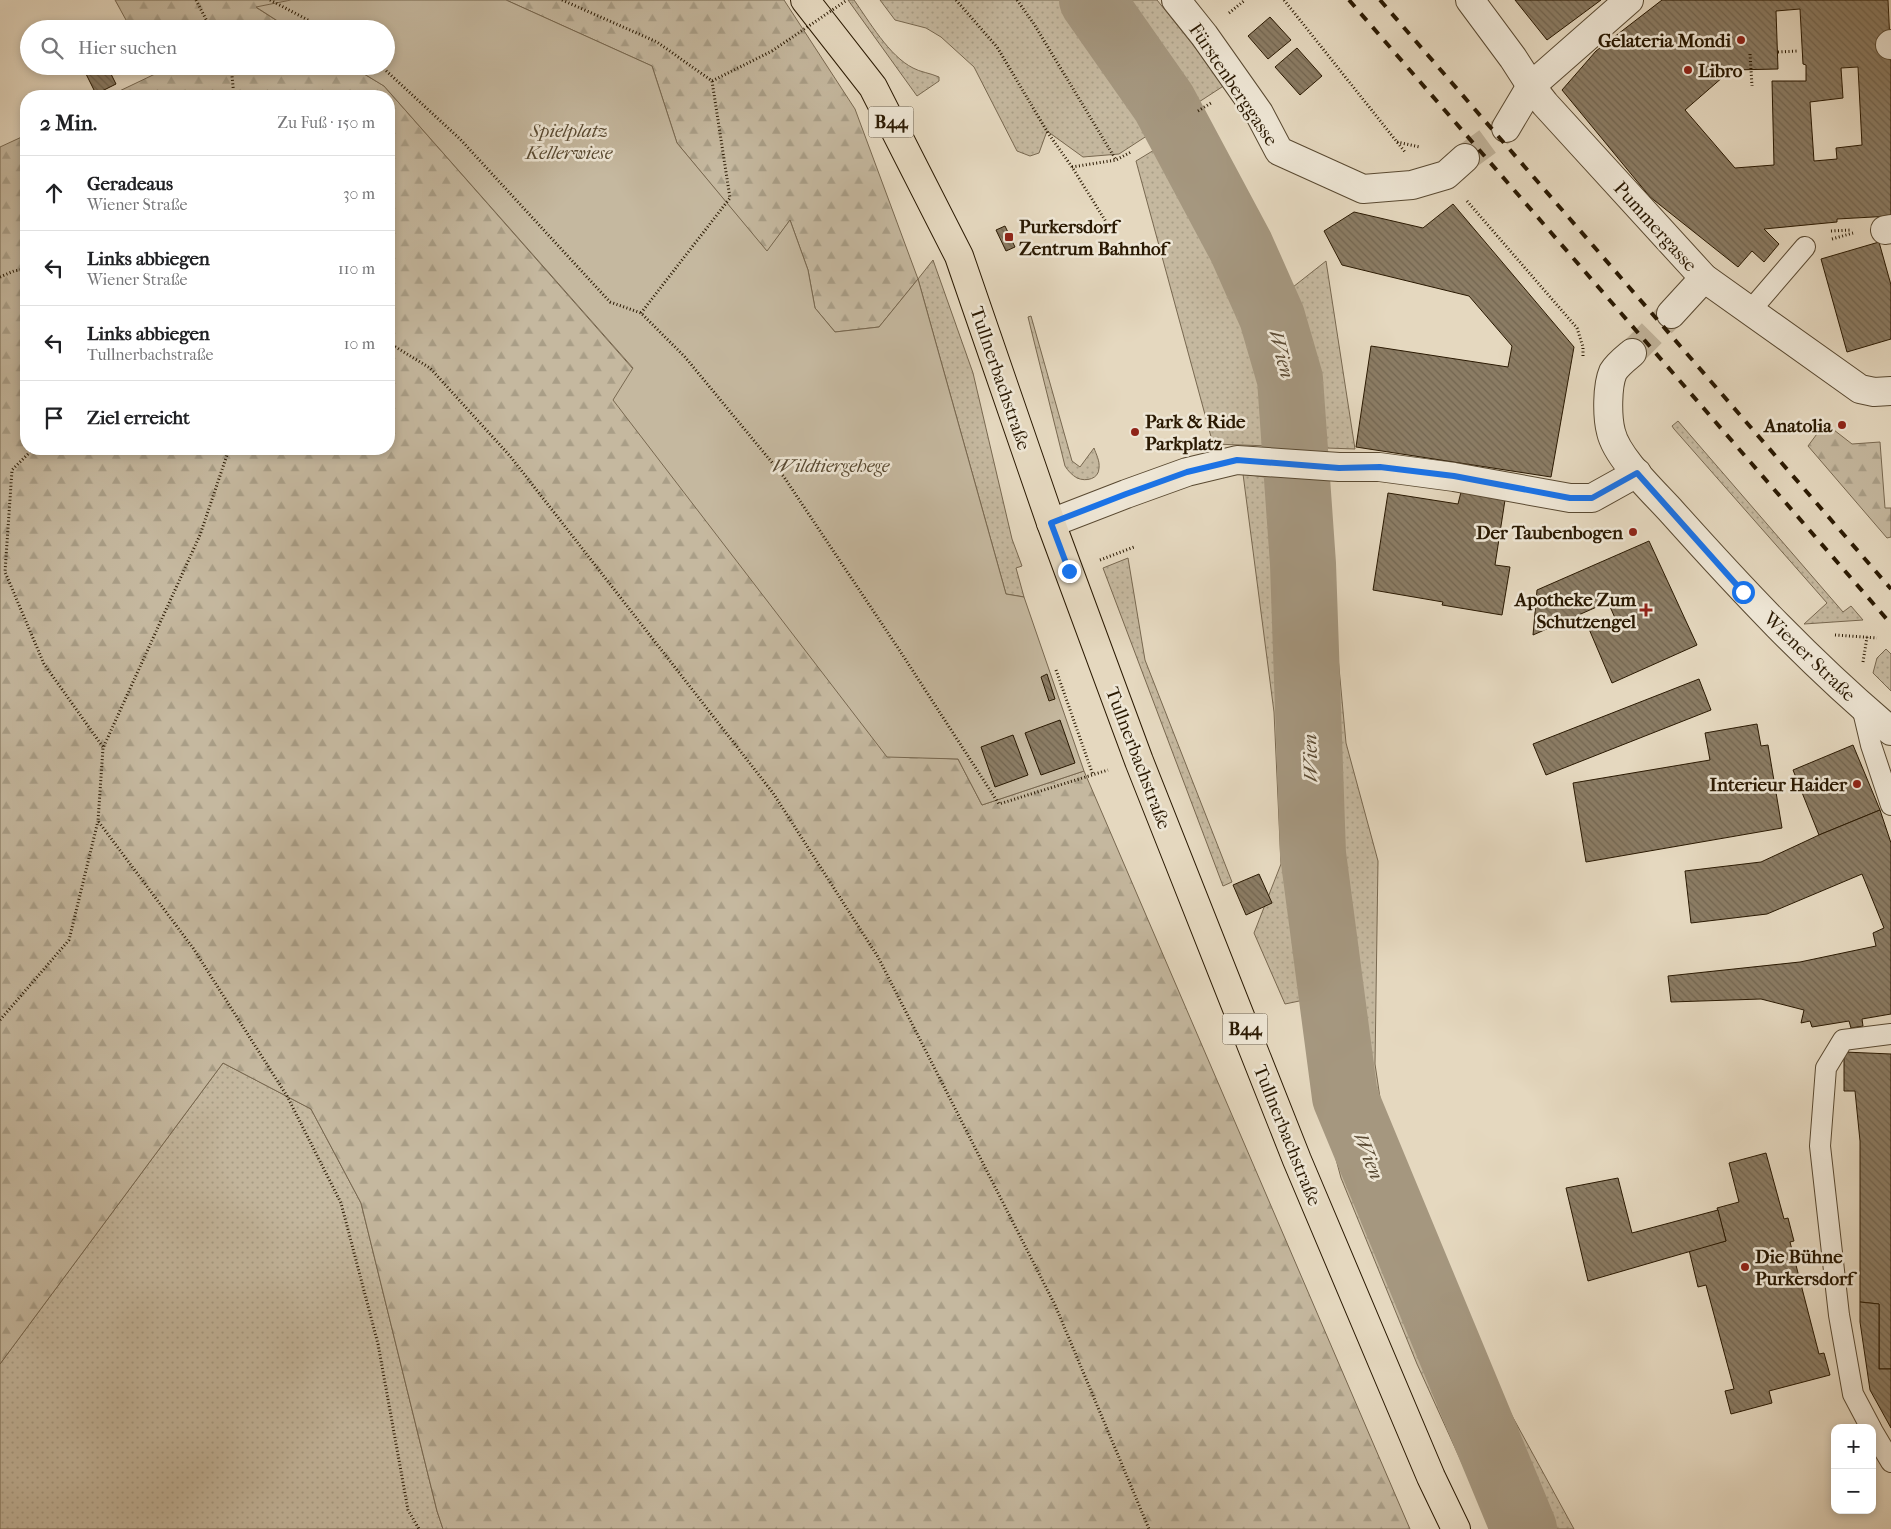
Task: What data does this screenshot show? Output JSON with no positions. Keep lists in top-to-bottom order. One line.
{"streets":{"main road":["B44","Tullnerbachstraße"],"street":["Fürstenberggasse","Pummergasse","Wiener Straße"]},"water":["Wien"],"parks":["Spielplatz Kellerwiese","Wildtiergehege"],"places":{"other":["Gelateria Mondi","Libro","Anatolia","Park & Ride Parkplatz","Der Taubenbogen","Interieur Haider","Die Bühne Purkersdorf"],"transit":["Purkersdorf Zentrum Bahnhof"],"health":["Apotheke Zum Schutzengel"]},"page":{"search":"Hier suchen","heading":["2 Min.","Zu Fuß · 150 m"],"list":[["Geradeaus","Wiener Straße","30 m"],["Links abbiegen","Wiener Straße","110 m"],["Links abbiegen","Tullnerbachstraße","10 m"],"Ziel erreicht"],"map_buttons":["+","−"]}}
